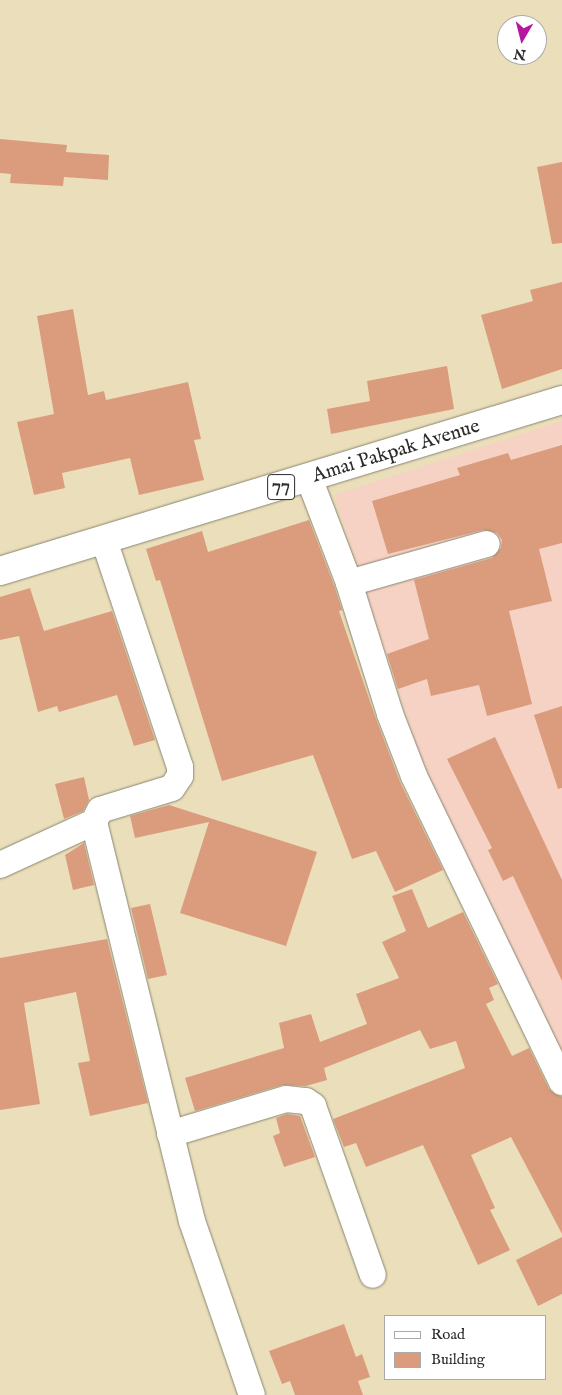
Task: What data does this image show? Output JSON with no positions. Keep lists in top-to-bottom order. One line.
{"streets":{"highway":["Amai Pakpak Avenue","77"]},"legend":["Road","Building"],"north":"bottom"}
